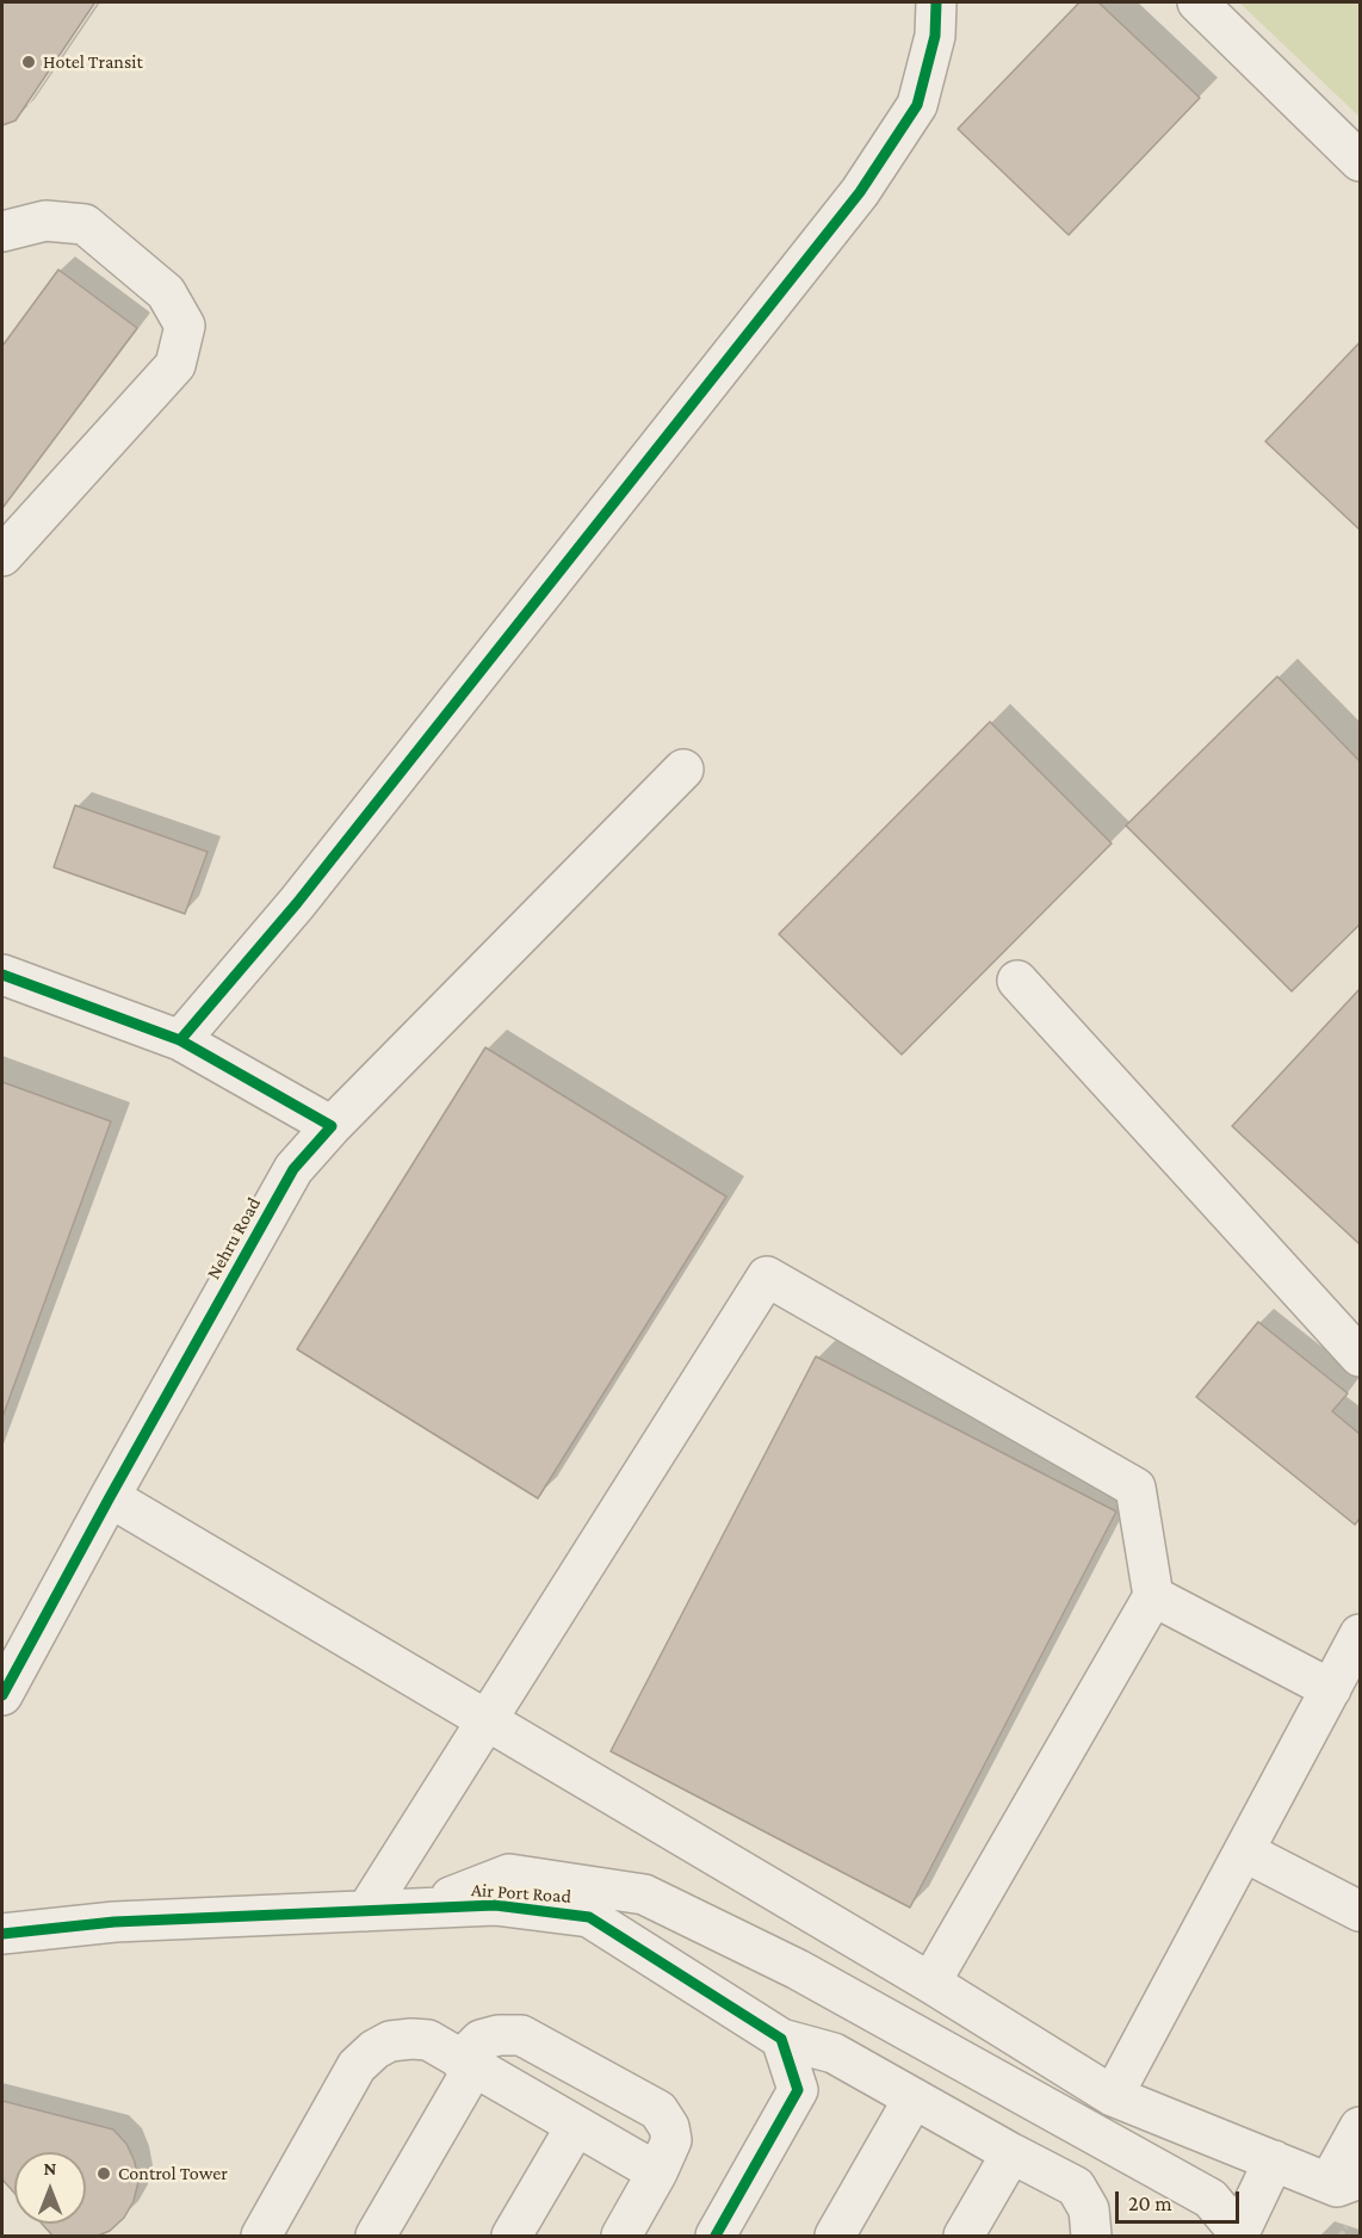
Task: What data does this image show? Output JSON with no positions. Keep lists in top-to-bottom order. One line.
{"streets":{"street":["Nehru Road","Air Port Road"]},"places":["Hotel Transit","Control Tower"],"scale_bar":"20 m","north":"top"}
